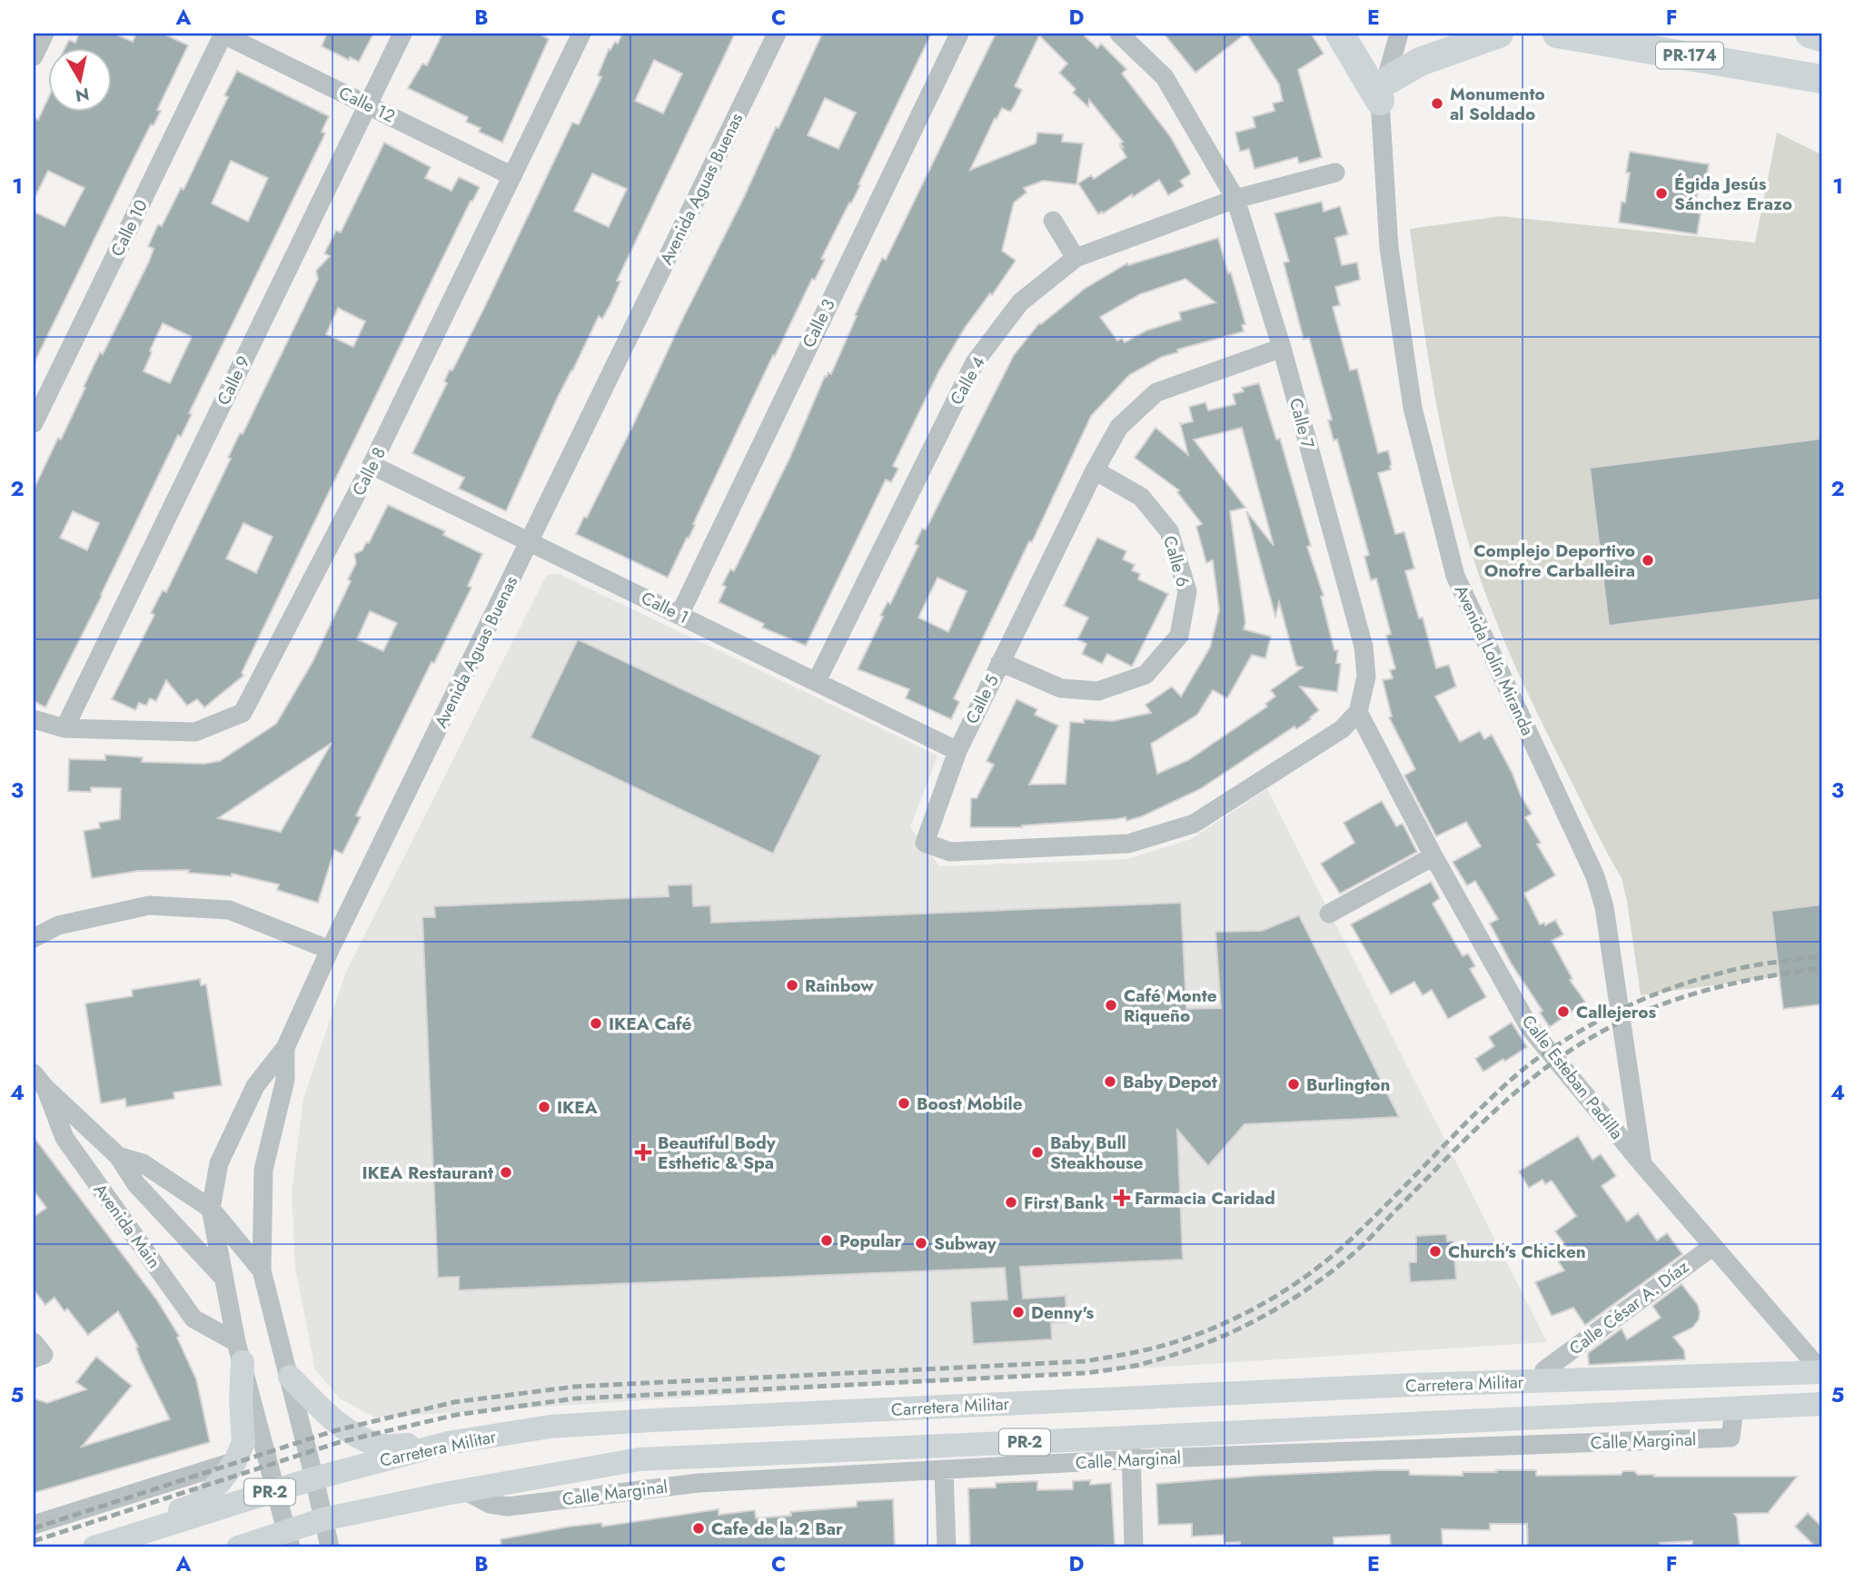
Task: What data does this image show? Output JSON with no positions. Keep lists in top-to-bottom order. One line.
{"streets":{"highway":["PR-174"],"main road":["Carretera Militar","PR-2"],"street":["Calle 12","Avenida Aguas Buenas","Calle 10","Calle 3","Calle 9","Calle 4","Calle 7","Calle 8","Calle 6","Calle 1","Avenida Lolín Miranda","Calle 5","Calle Esteban Padilla","Avenida Main","Calle César A. Díaz","Calle Marginal"]},"crossings":[["Calle 12","Calle 10"],["Calle 12","Calle 9"],["Calle 12","Calle 8"],["Avenida Aguas Buenas","Calle 1"],["Avenida Aguas Buenas","Avenida Main"],["Avenida Aguas Buenas","Carretera Militar"],["Avenida Aguas Buenas","PR-2"],["Calle 3","Calle 1"],["Calle 9","Calle 8"],["Calle 4","Calle 7"],["Calle 4","Calle 1"],["Calle 7","Calle 5"],["Calle 7","Calle Esteban Padilla"],["Calle 8","Calle 1"],["Calle 6","Calle 5"],["Calle 1","Calle 5"],["Avenida Lolín Miranda","Calle Esteban Padilla"],["Calle 5","Calle Esteban Padilla"],["Calle Esteban Padilla","Calle César A. Díaz"],["Calle Esteban Padilla","Carretera Militar"],["Calle Marginal","PR-2"]],"places":{"other":["Monumento al Soldado","Égida Jesús Sánchez Erazo","Complejo Deportivo Onofre Carballeira","Rainbow","Café Monte Riqueño","Callejeros","IKEA Café","Baby Depot","Burlington","Boost Mobile","IKEA","Baby Bull Steakhouse","IKEA Restaurant","First Bank","Popular","Subway","Church's Chicken","Denny's","Cafe de la 2 Bar"],"health":["Beautiful Body Esthetic & Spa","Farmacia Caridad"]},"north":"bottom","grid":{"columns":["A","B","C","D","E","F"],"rows":["1","2","3","4","5"]}}
